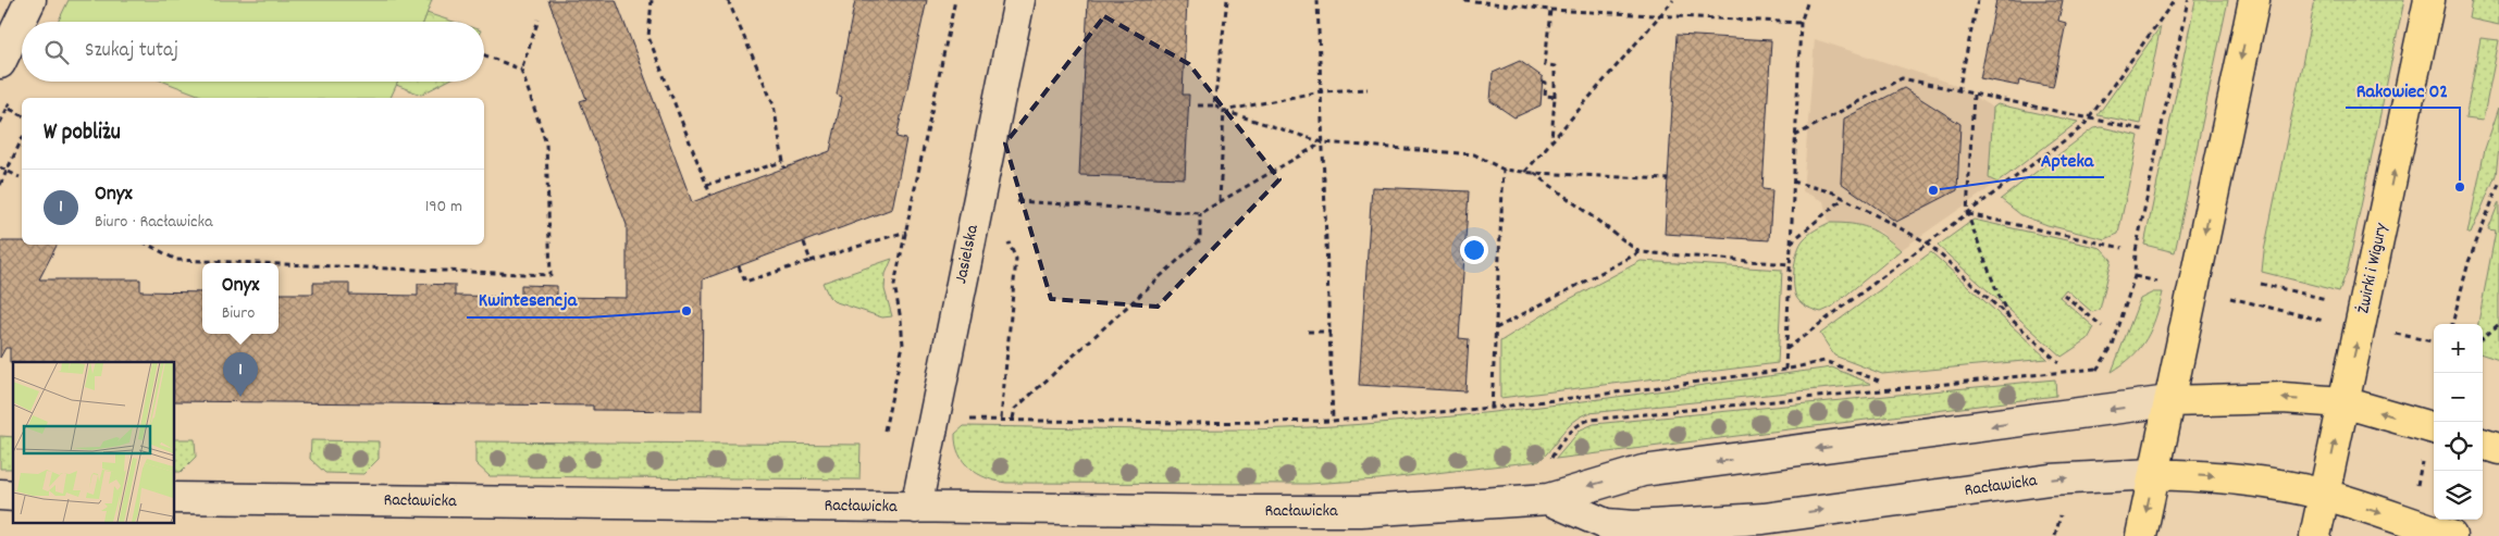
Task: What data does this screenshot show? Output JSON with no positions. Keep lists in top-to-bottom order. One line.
{"streets":{"main road":["Żwirki i Wigury","Racławicka"],"street":["Jasielska"]},"crossings":[["Jasielska","Racławicka"],["Żwirki i Wigury","Racławicka"]],"places":["Rakowiec 02","Apteka","Kwintesencja"],"page":{"search":"Szukaj tutaj","heading":"W pobliżu","list":[{"mark":"1","name":"Onyx","note":"Biuro · Racławicka","value":"190 m"}],"popup":["Onyx","Biuro"],"map_buttons":["+","−"],"pins":"1"}}
